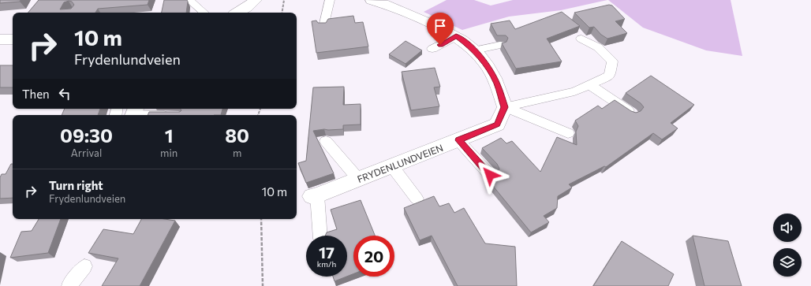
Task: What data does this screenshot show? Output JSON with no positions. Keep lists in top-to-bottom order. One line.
{"streets":{"street":["FRYDENLUNDVEIEN"]},"page":{"turn":["10 m","Frydenlundveien"],"then":"Then","eta":["09:30","Arrival","1","min","80","m"],"list":[{"name":"Turn right","note":"Frydenlundveien","value":"10 m"}],"speed":"17 km/h","limit":"20"}}
